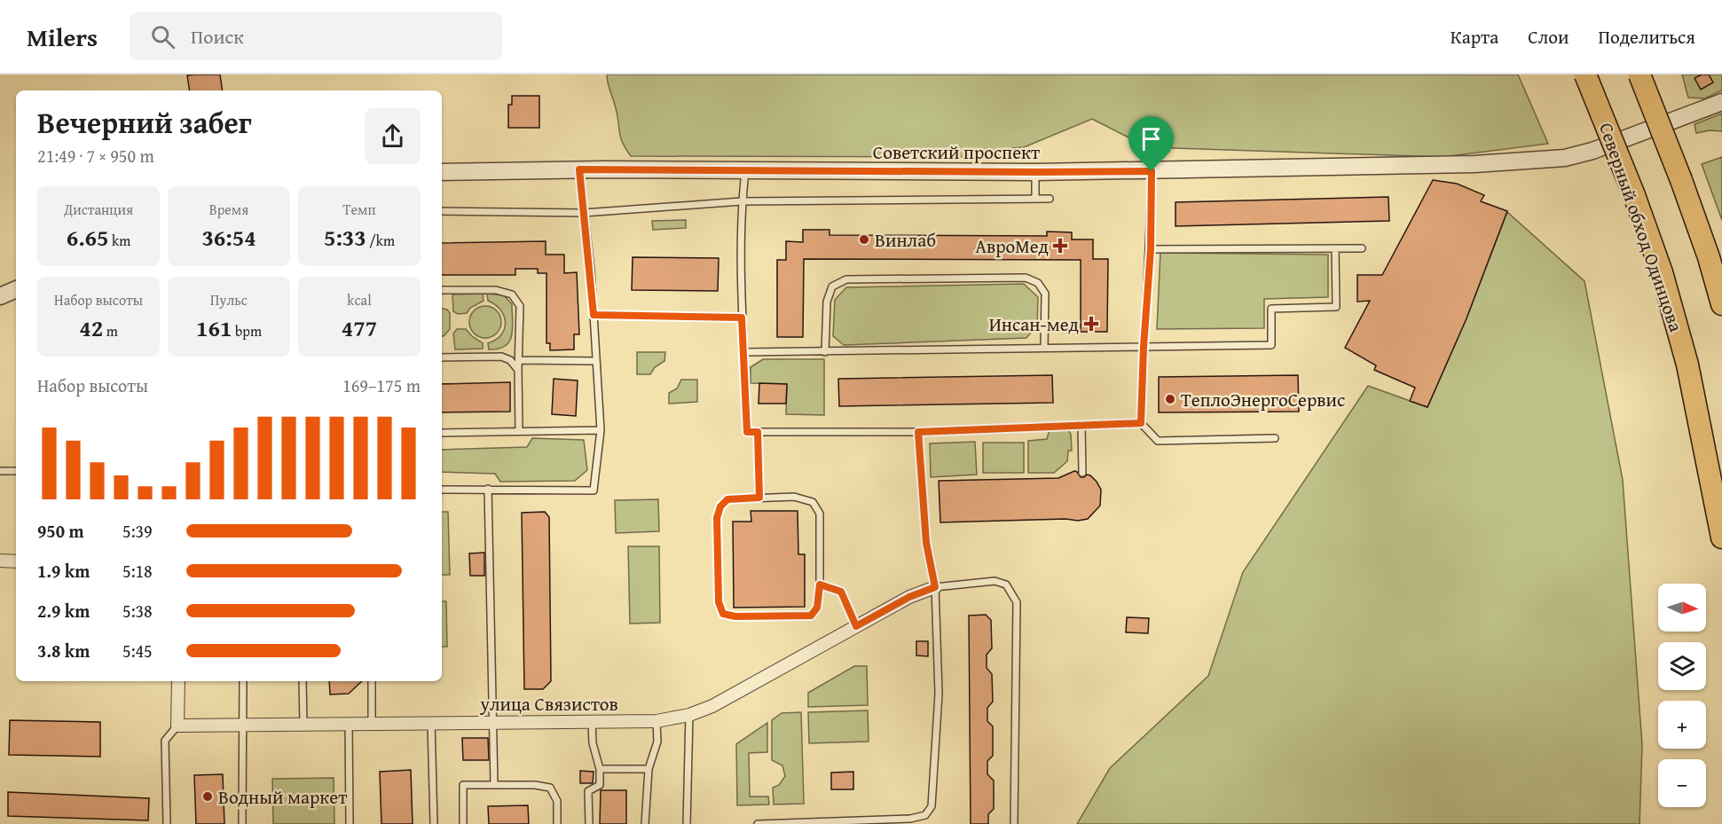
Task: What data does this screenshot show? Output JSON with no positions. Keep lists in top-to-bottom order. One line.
{"streets":{"highway":["Северный обход Одинцова"],"street":["Советский проспект","улица Связистов"]},"places":{"other":["Винлаб","ТеплоЭнергоСервис","Водный маркет"],"health":["АвроМед","Инсан-мед"]},"north":"right","page":{"header":"Milers","search":"Поиск","nav":["Карта","Слои","Поделиться"],"heading":["Вечерний забег","21:49 · 7 × 950 m"],"stats":[["Дистанция","6.65 km"],["Время","36:54"],["Темп","5:33 /km"],["Набор высоты","42 m"],["Пульс","161 bpm"],["kcal","477"]],"chart":["Набор высоты","169–175 m"],"list":[{"name":"950 m","note":"5:39"},{"name":"1.9 km","note":"5:18"},{"name":"2.9 km","note":"5:38"},{"name":"3.8 km","note":"5:45"}],"map_buttons":["+","−"]}}
